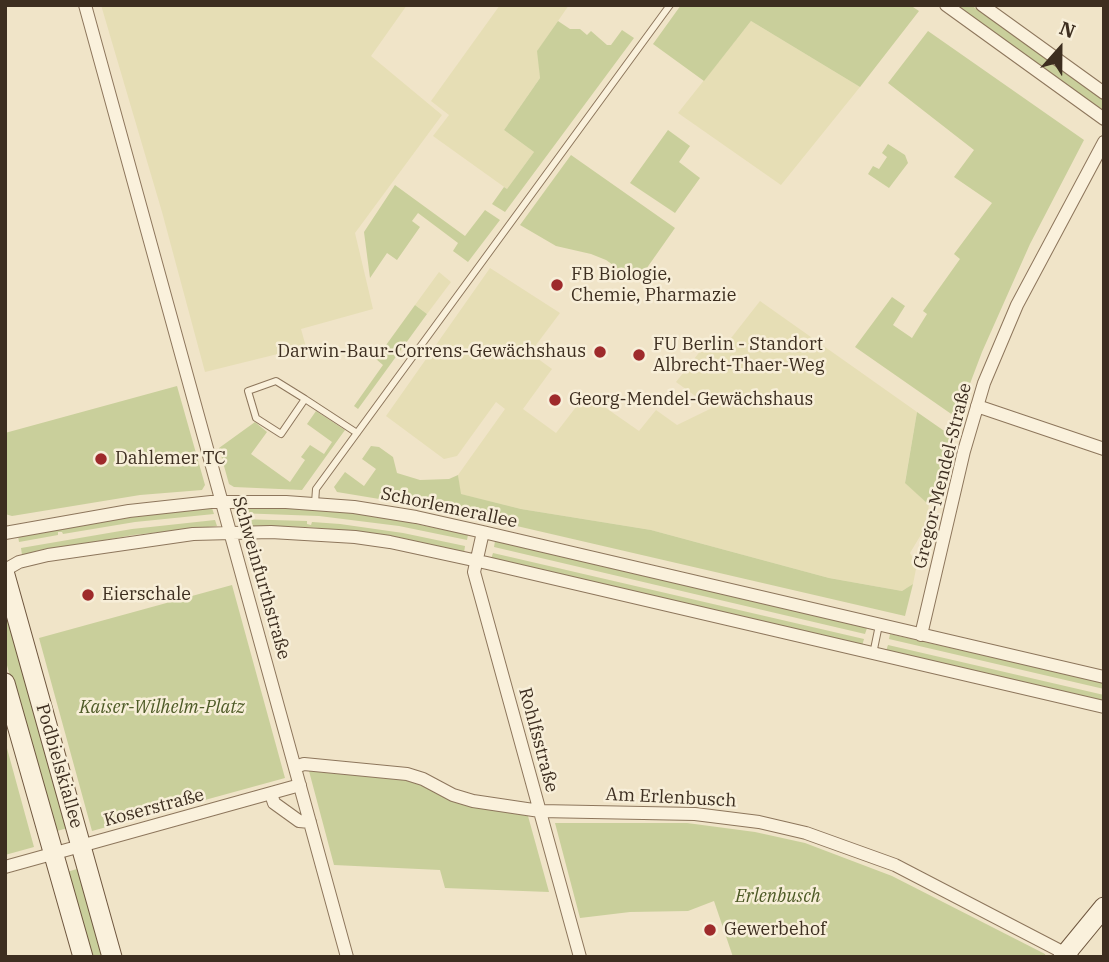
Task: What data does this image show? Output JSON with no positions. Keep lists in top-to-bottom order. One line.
{"streets":{"street":["Gregor-Mendel-Straße","Schorlemerallee","Schweinfurthstraße","Rohlfsstraße","Podbielskiallee","Am Erlenbusch","Koserstraße"]},"crossings":[["Gregor-Mendel-Straße","Schorlemerallee"],["Schorlemerallee","Schweinfurthstraße"],["Schorlemerallee","Rohlfsstraße"],["Schweinfurthstraße","Am Erlenbusch"],["Schweinfurthstraße","Koserstraße"],["Rohlfsstraße","Am Erlenbusch"],["Podbielskiallee","Koserstraße"]],"parks":["Kaiser-Wilhelm-Platz","Erlenbusch"],"places":["FB Biologie, Chemie, Pharmazie","Darwin-Baur-Correns-Gewächshaus","FU Berlin - Standort Albrecht-Thaer-Weg","Georg-Mendel-Gewächshaus","Dahlemer TC","Eierschale","Gewerbehof"],"north":"top"}
